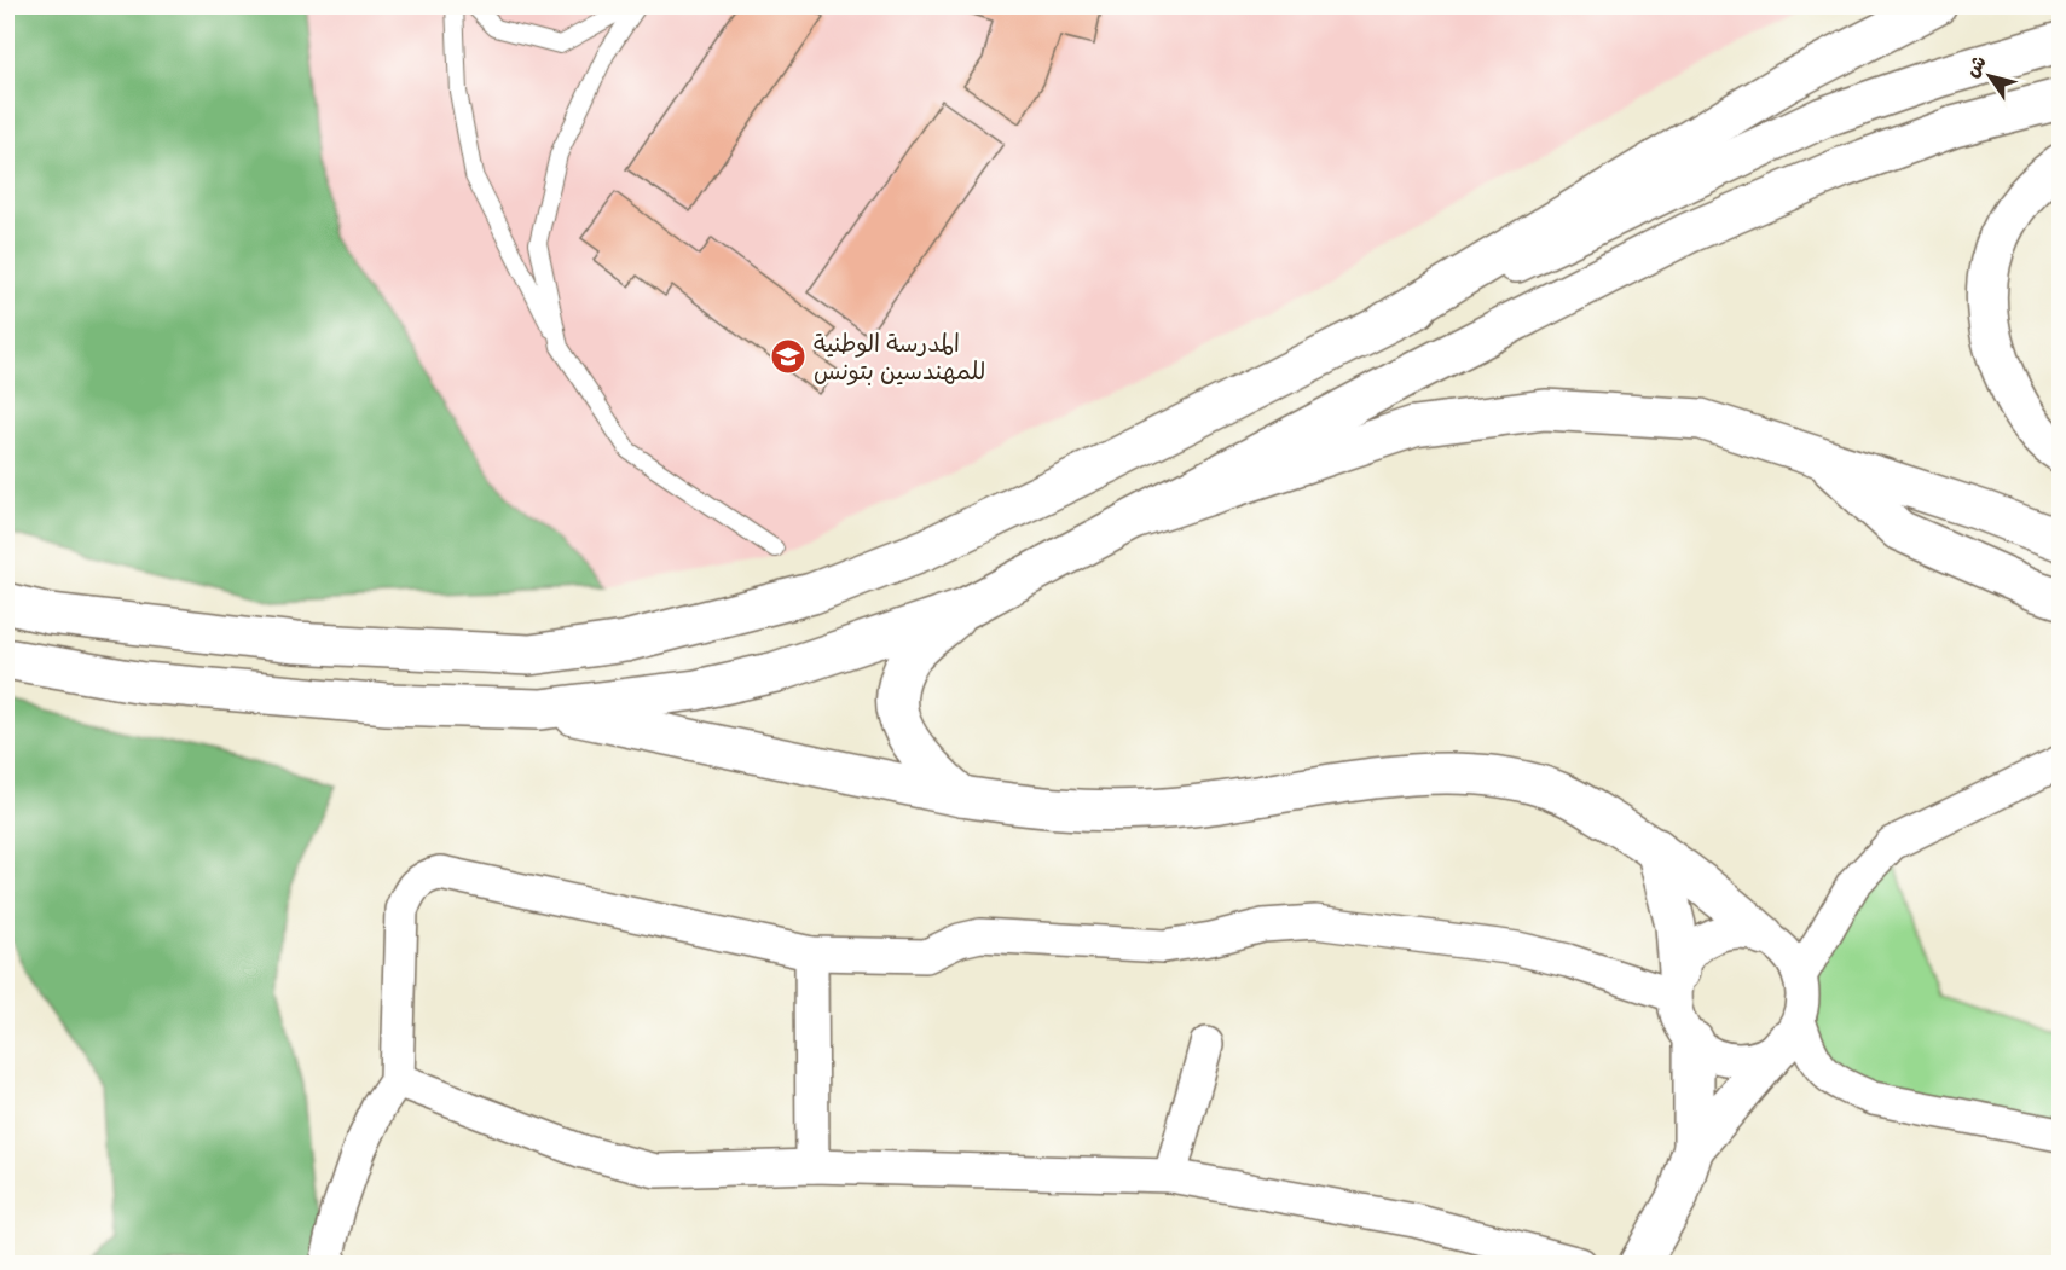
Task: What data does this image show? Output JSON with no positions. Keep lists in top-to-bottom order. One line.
{"places":{"school or university":["المدرسة الوطنية للمهندسين بتونس"]},"north":"top left"}
